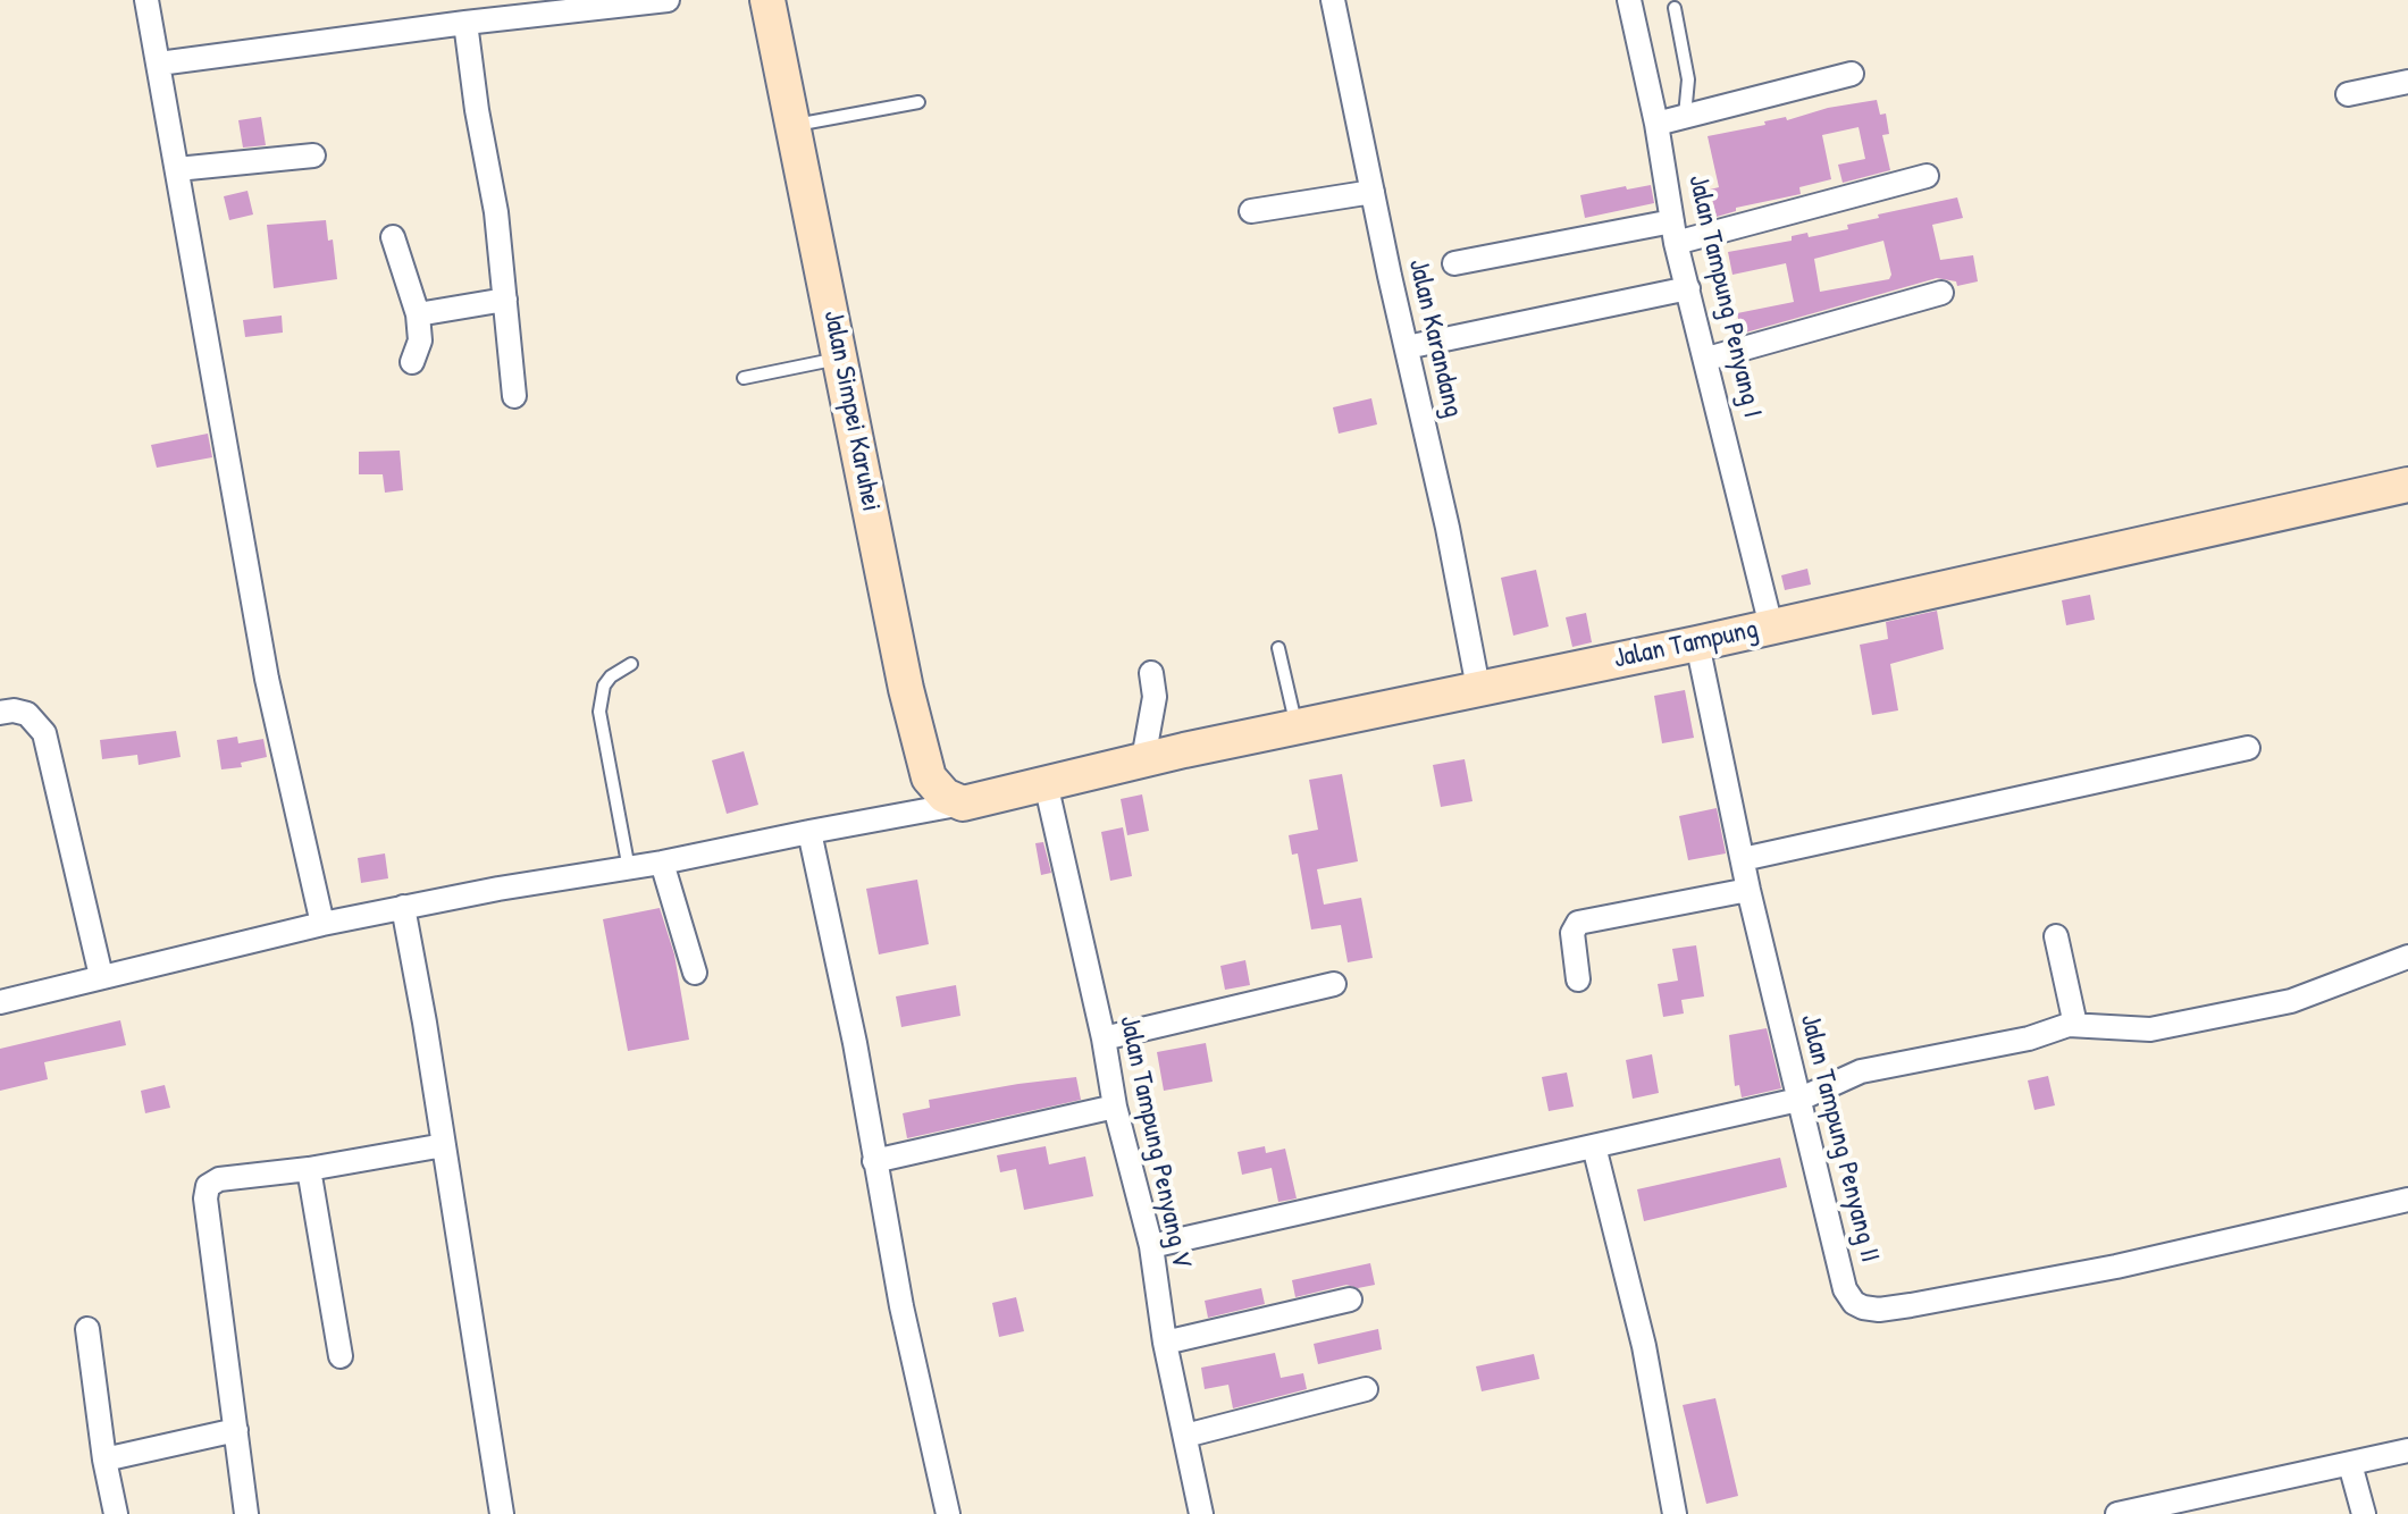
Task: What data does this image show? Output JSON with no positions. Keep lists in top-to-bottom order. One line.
{"streets":{"main road":["Jalan Simpei Karuhei","Jalan Tampung"],"street":["Jalan Tampung Penyang I","Jalan Karandang","Jalan Tampung Penyang II","Jalan Tampung Penyang V"]},"crossings":[["Jalan Tampung Penyang I","Jalan Tampung"],["Jalan Karandang","Jalan Tampung"],["Jalan Simpei Karuhei","Jalan Tampung"],["Jalan Tampung","Jalan Tampung Penyang II"],["Jalan Tampung","Jalan Tampung Penyang V"]]}
